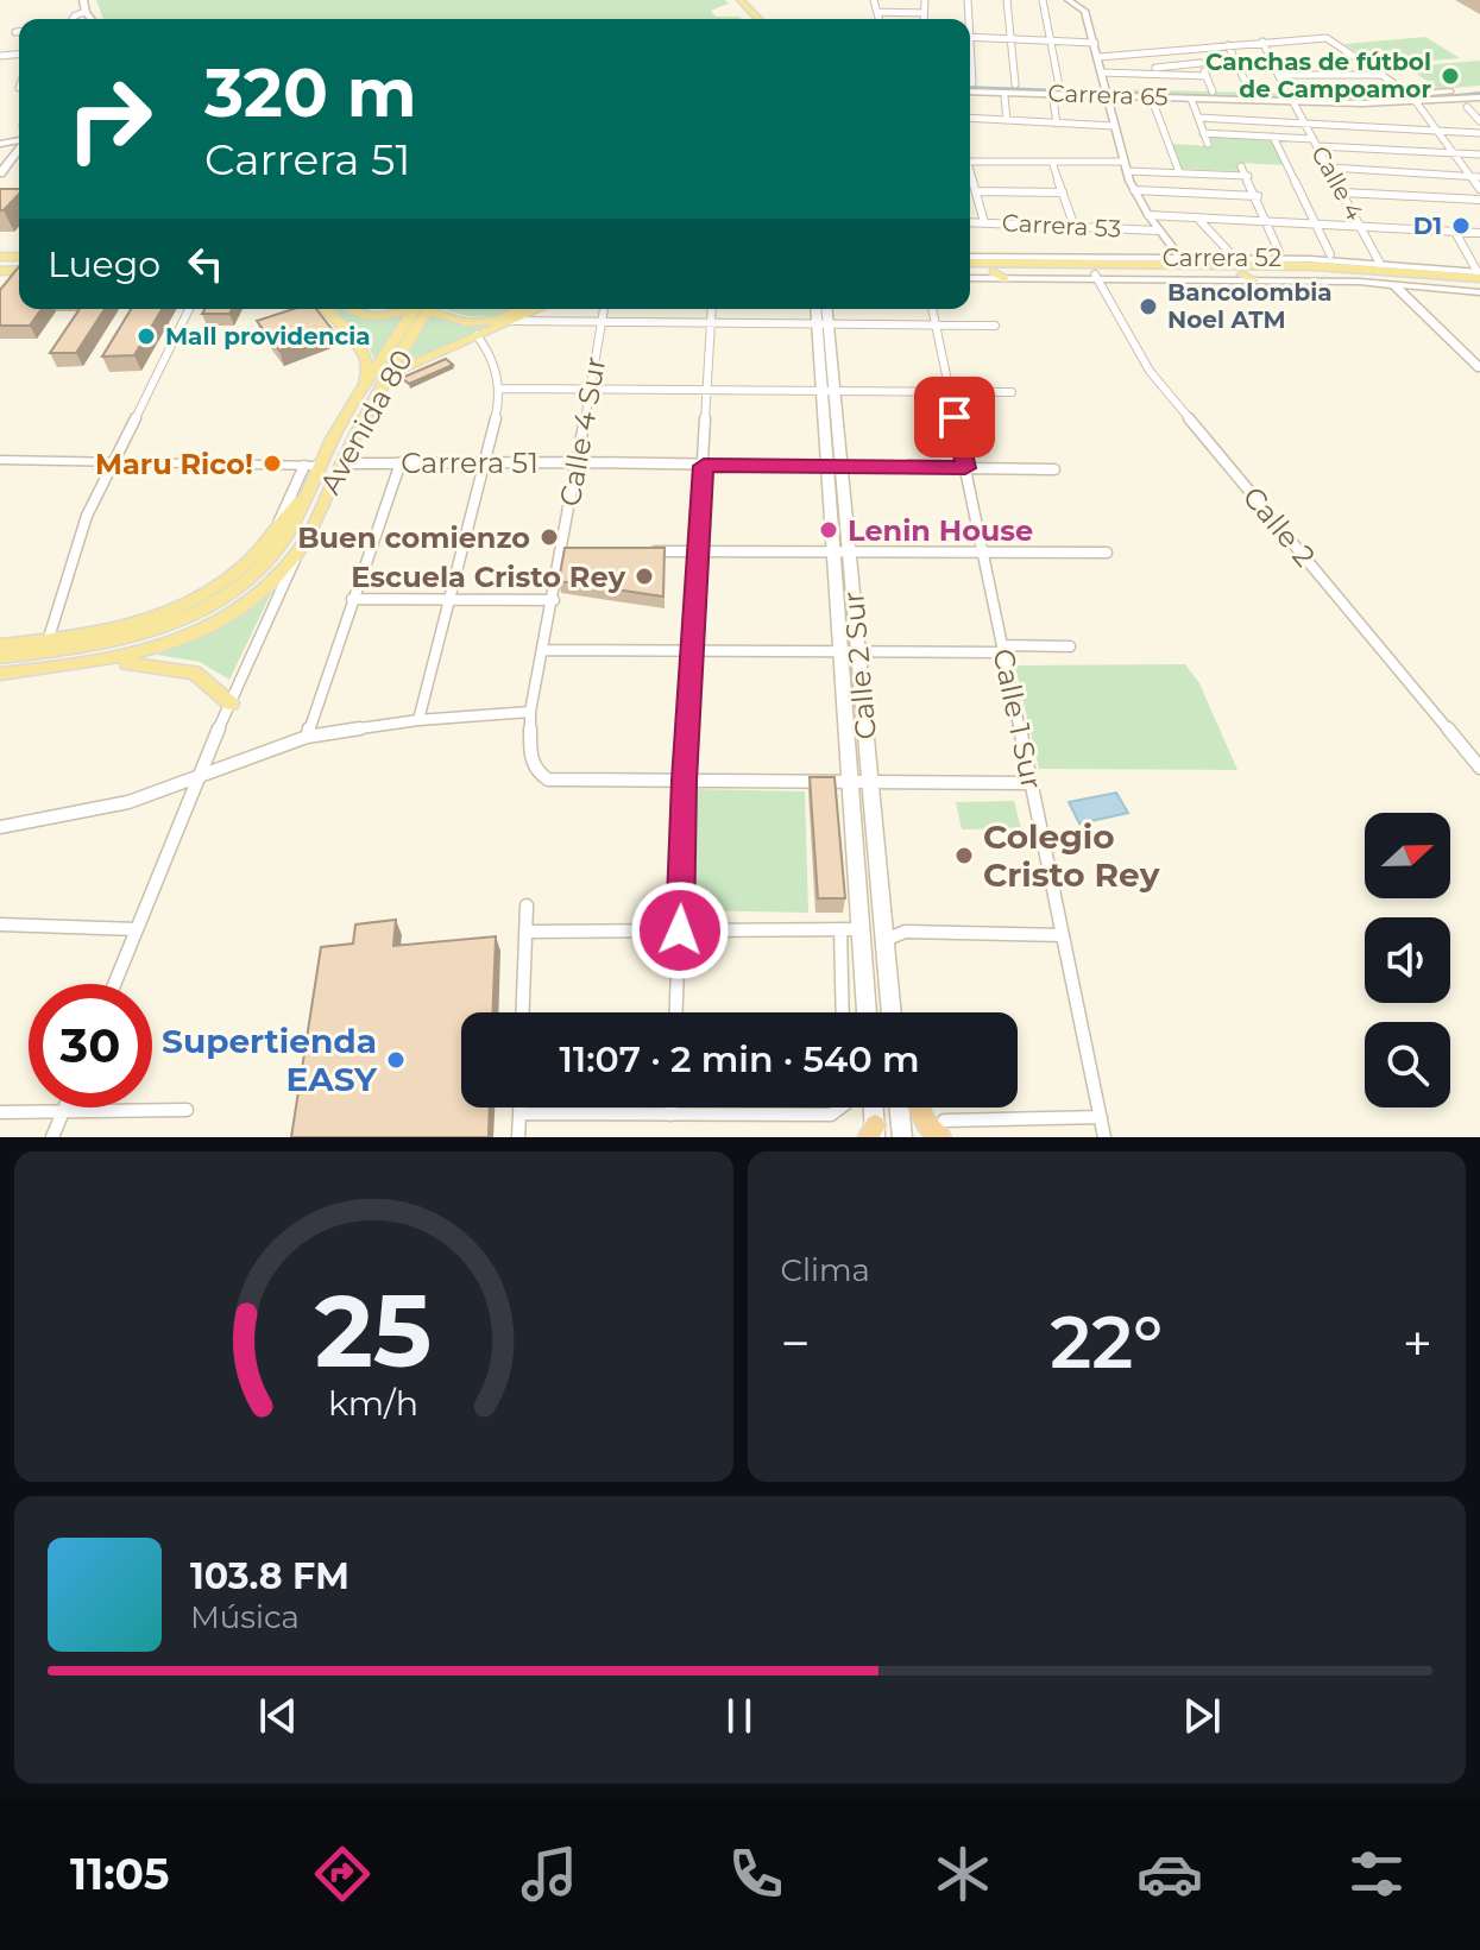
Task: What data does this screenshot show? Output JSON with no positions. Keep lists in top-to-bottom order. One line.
{"streets":{"main road":["Carrera 65","Carrera 52","Avenida 80","Calle 2 Sur"],"street":["Calle 4","Carrera 53","Calle 4 Sur","Carrera 51","Calle 2","Calle 1 Sur"]},"crossings":[["Carrera 65","Calle 4"],["Calle 4","Carrera 52"],["Carrera 52","Calle 2"],["Avenida 80","Carrera 51"],["Calle 4 Sur","Carrera 51"],["Carrera 51","Calle 2 Sur"],["Carrera 51","Calle 1 Sur"]],"places":["Canchas de fútbol de Campoamor","D1","Bancolombia Noel ATM","Mall providencia","Maru Rico!","Lenin House","Buen comienzo","Escuela Cristo Rey","Colegio Cristo Rey","Supertienda EASY"],"north":"right","page":{"turn":["320 m","Carrera 51"],"then":"Luego","limit":"30","trip":"11:07 · 2 min · 540 m","tile":"Clima","heat":["−","22°","+"],"song":["103.8 FM","Música"],"tabs":"11:05","gauge":["25","km/h"]}}
